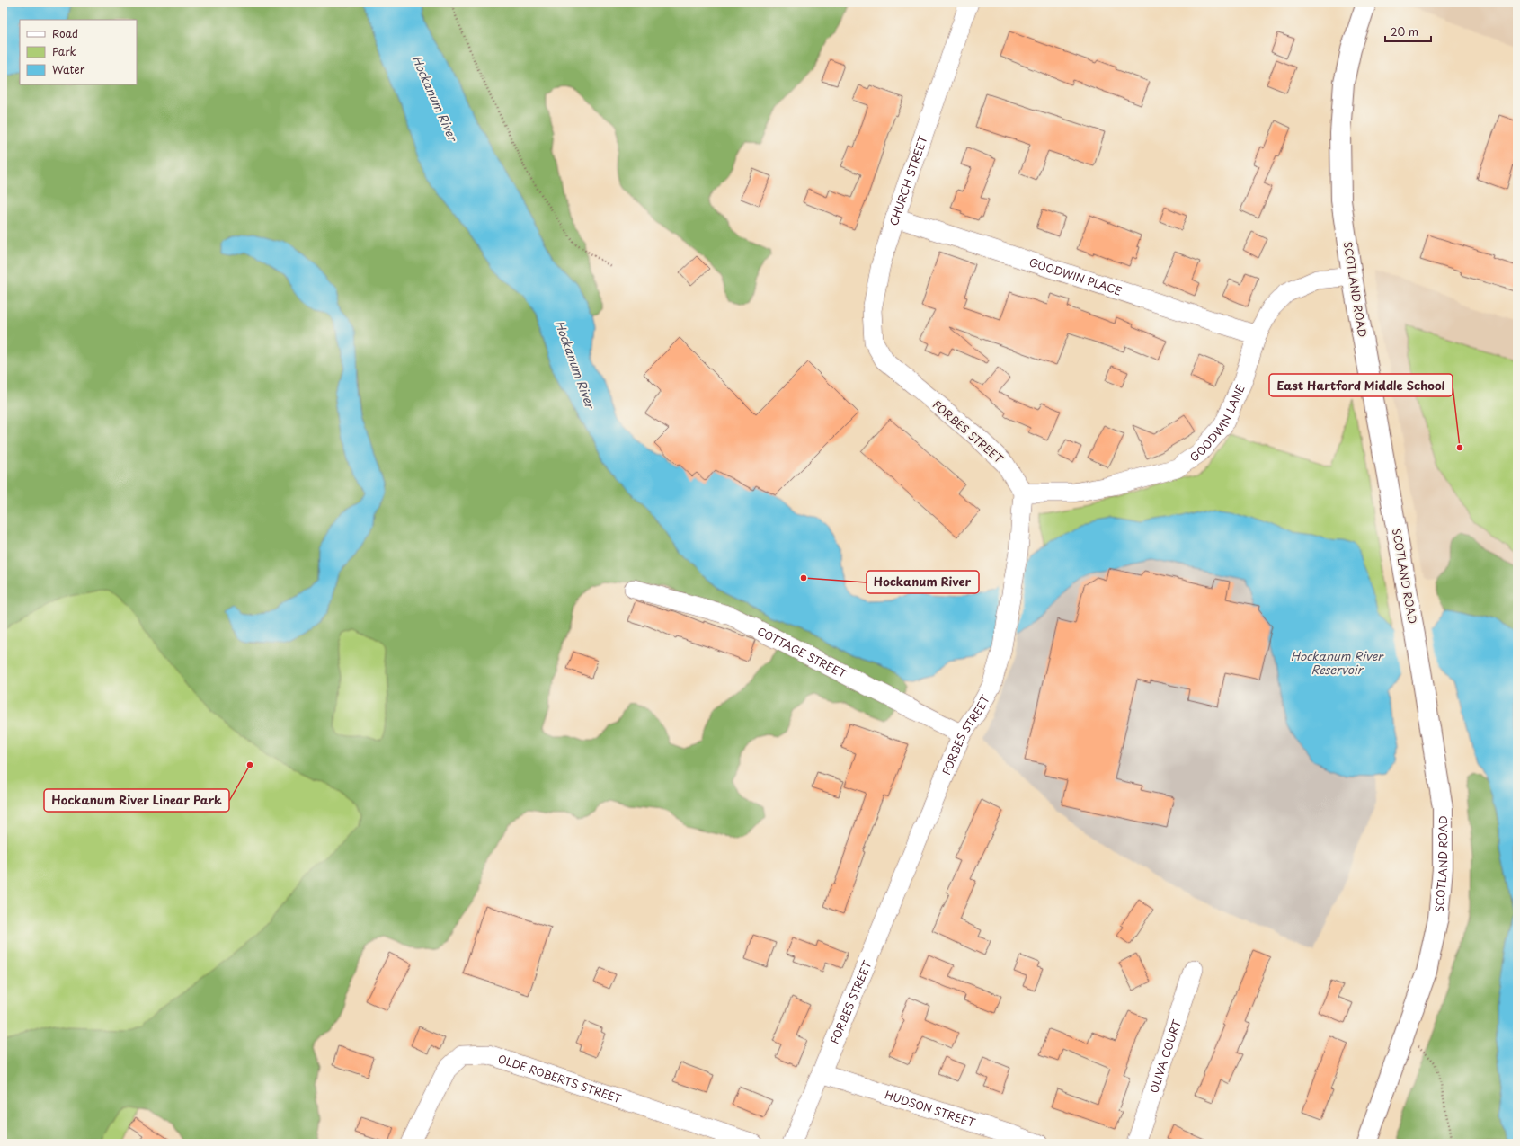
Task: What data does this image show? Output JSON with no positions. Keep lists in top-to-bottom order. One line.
{"streets":{"main road":["SCOTLAND ROAD"],"street":["CHURCH STREET","GOODWIN PLACE","GOODWIN LANE","FORBES STREET","COTTAGE STREET","OLIVA COURT","OLDE ROBERTS STREET","HUDSON STREET"]},"crossings":[["CHURCH STREET","GOODWIN PLACE"],["CHURCH STREET","FORBES STREET"],["GOODWIN PLACE","GOODWIN LANE"],["SCOTLAND ROAD","GOODWIN LANE"],["GOODWIN LANE","FORBES STREET"],["FORBES STREET","COTTAGE STREET"],["FORBES STREET","HUDSON STREET"]],"water":["Hockanum River","Hockanum River Reservoir"],"places":["East Hartford Middle School","Hockanum River","Hockanum River Linear Park"],"legend":["Road","Park","Water"],"scale_bar":"20 m"}
